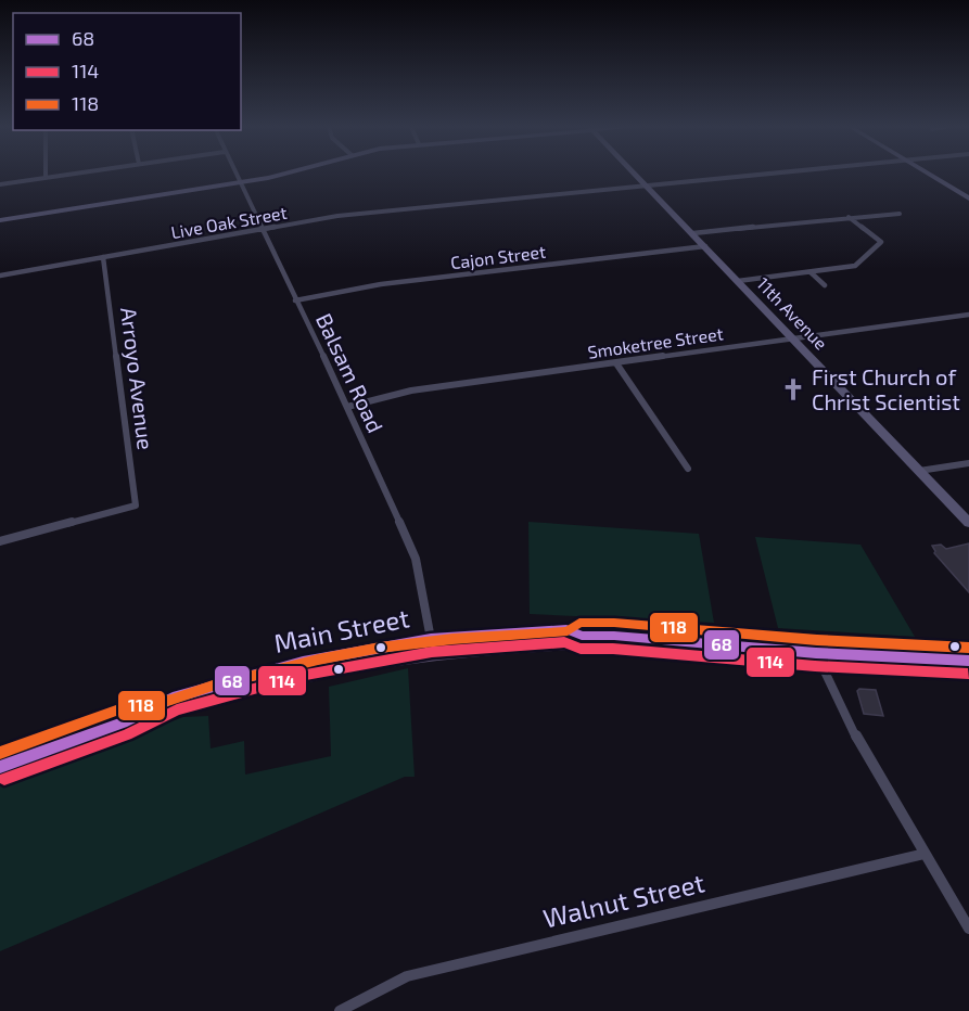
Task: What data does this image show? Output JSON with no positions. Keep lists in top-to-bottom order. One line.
{"streets":{"main road":["Main Street"],"street":["Live Oak Street","Cajon Street","11th Avenue","Smoketree Street","Balsam Road","Arroyo Avenue","Walnut Street"]},"crossings":[["Live Oak Street","11th Avenue"],["Live Oak Street","Balsam Road"],["Live Oak Street","Arroyo Avenue"],["Cajon Street","11th Avenue"],["Cajon Street","Balsam Road"],["11th Avenue","Smoketree Street"],["Smoketree Street","Balsam Road"],["Balsam Road","Main Street"]],"places":{"church":["First Church of Christ Scientist"]},"lines":["transit line 118","transit line 68","transit line 114"],"legend":["68","114","118"]}
